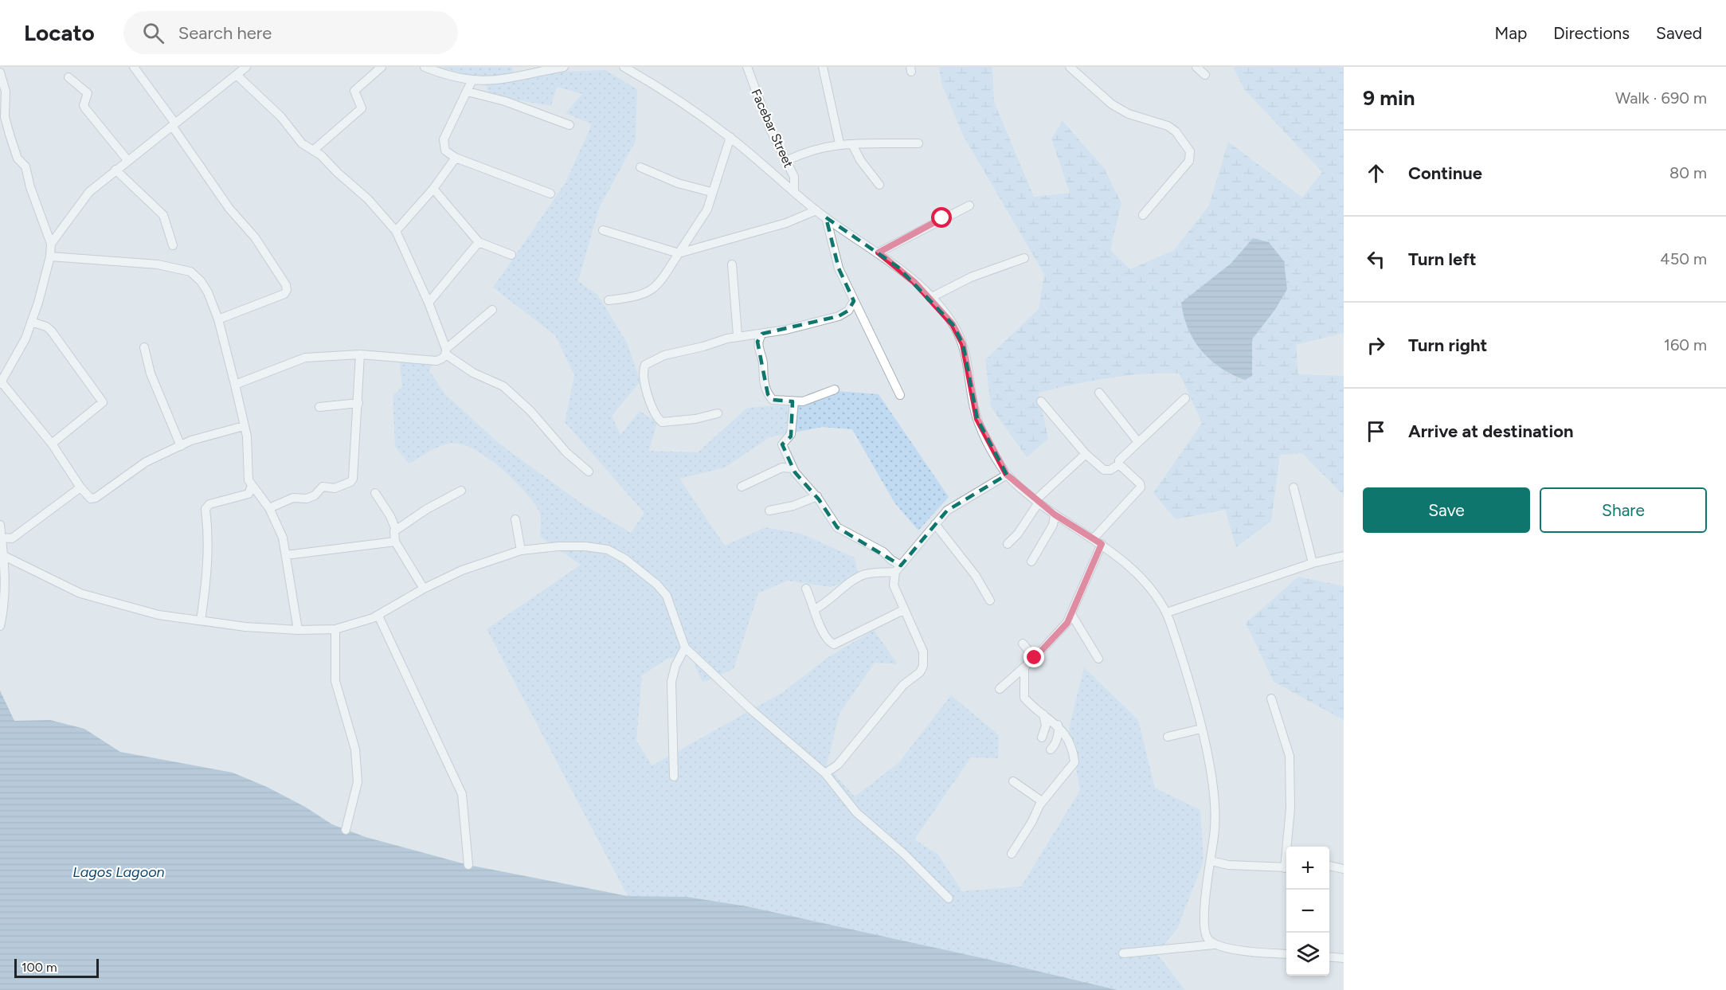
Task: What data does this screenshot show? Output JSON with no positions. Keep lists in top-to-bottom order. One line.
{"streets":{"street":["Facebar Street"]},"water":["Lagos Lagoon"],"scale_bar":"100 m","page":{"header":"Locato","search":"Search here","nav":["Map","Directions","Saved"],"heading":["9 min","Walk · 690 m"],"list":[["Continue","80 m"],["Turn left","450 m"],["Turn right","160 m"],"Arrive at destination"],"buttons":["Save","Share"],"map_buttons":["+","−"],"scale":"100 m"}}
